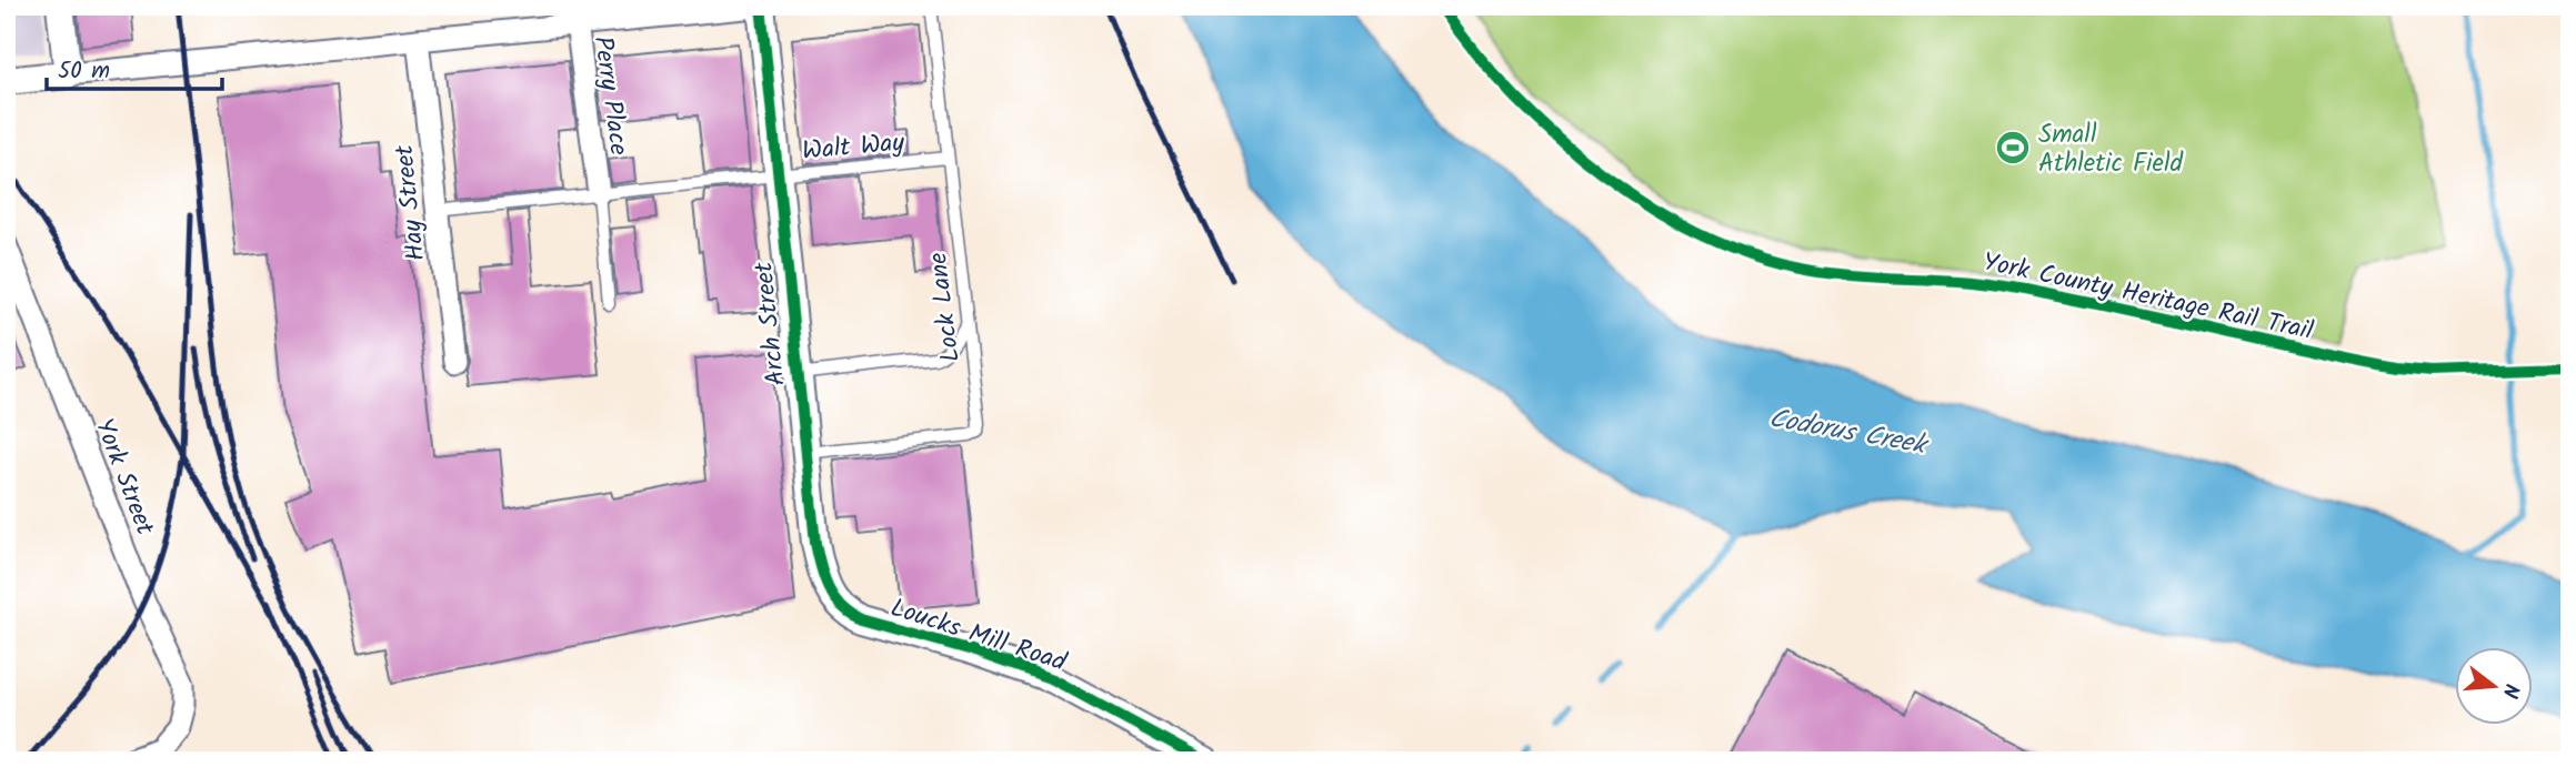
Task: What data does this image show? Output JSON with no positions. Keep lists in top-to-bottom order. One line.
{"streets":{"street":["Perry Place","Hay Street","Arch Street","York Street","Loucks Mill Road"],"lane":["Walt Way","Lock Lane"],"cycle path":["York County Heritage Rail Trail"]},"crossings":[["Perry Place","Walt Way"],["Walt Way","Hay Street"],["Walt Way","Lock Lane"],["Walt Way","Arch Street"],["Lock Lane","Arch Street"],["Arch Street","Loucks Mill Road"]],"water":["Codorus Creek"],"places":{"sports":["Small Athletic Field"]},"scale_bar":"50 m","north":"right"}
